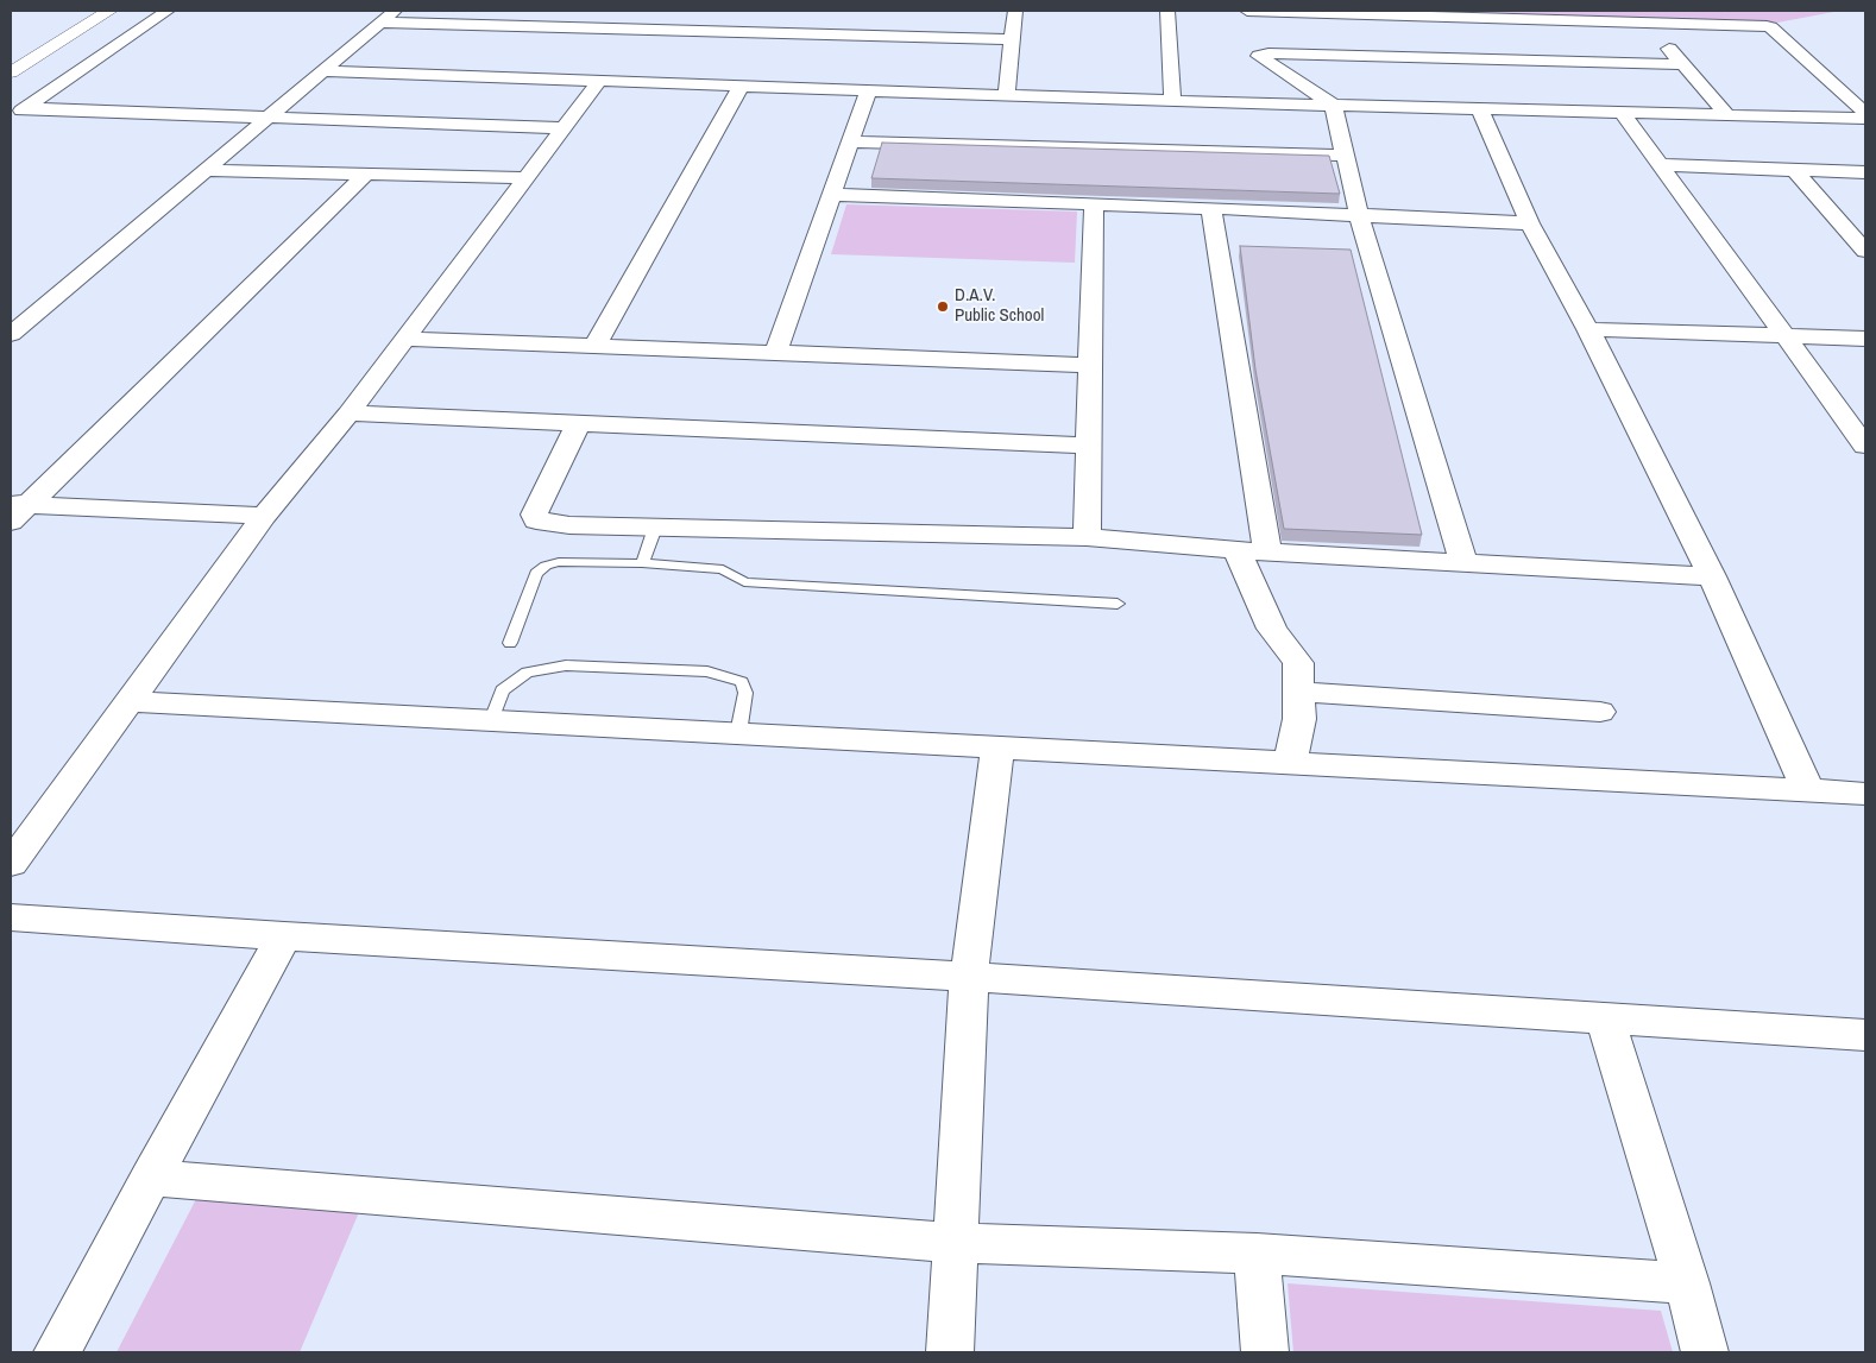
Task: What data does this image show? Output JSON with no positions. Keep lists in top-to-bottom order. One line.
{"places":["D.A.V. Public School"]}
